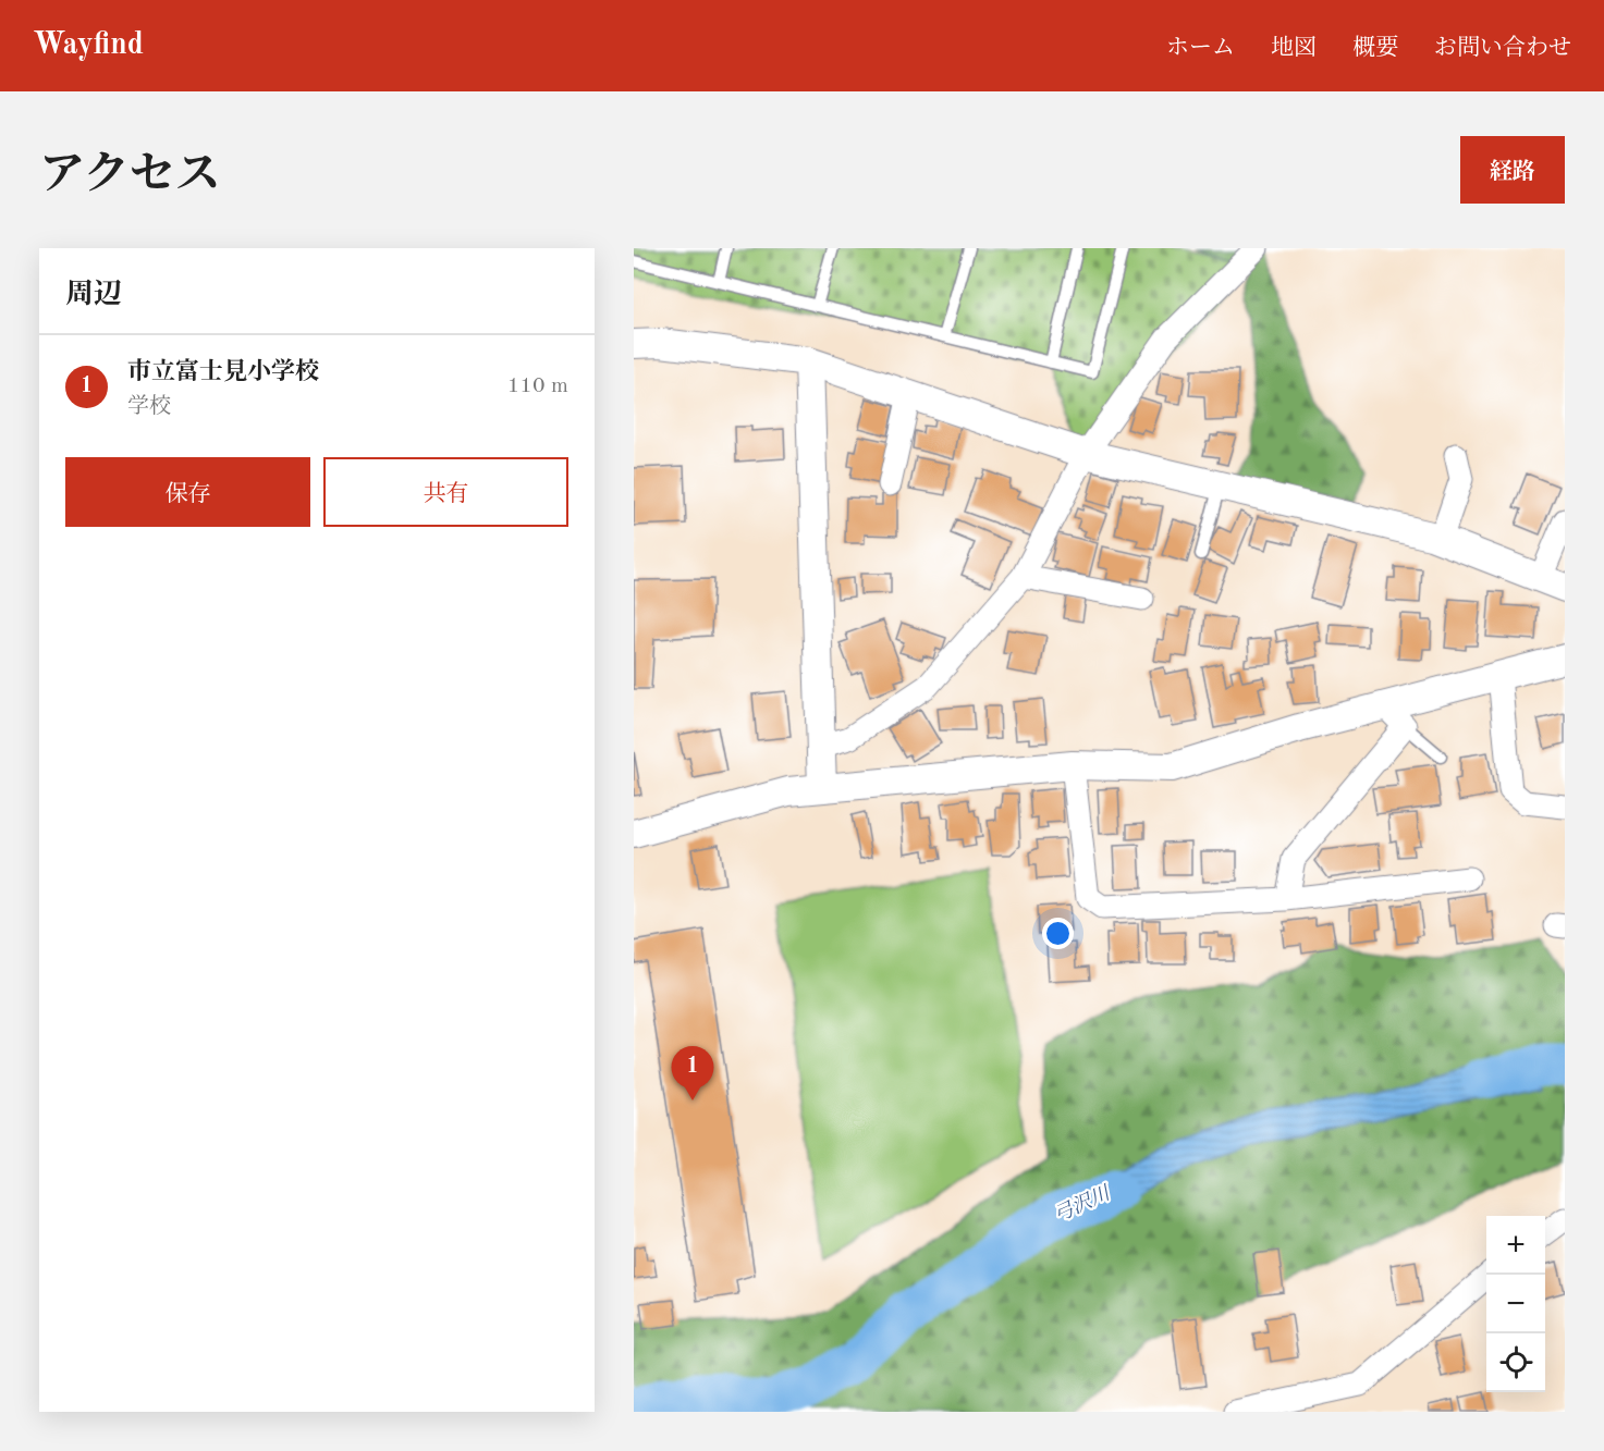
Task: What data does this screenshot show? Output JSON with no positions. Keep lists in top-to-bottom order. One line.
{"water":["弓沢川"],"page":{"header":"Wayfind","nav":["ホーム","地図","概要","お問い合わせ"],"title":"アクセス","buttons":["経路",["保存","共有"]],"heading":"周辺","list":[{"mark":"1","name":"市立富士見小学校","note":"学校","value":"110 m"}],"pins":"1","map_buttons":["+","−"]}}
